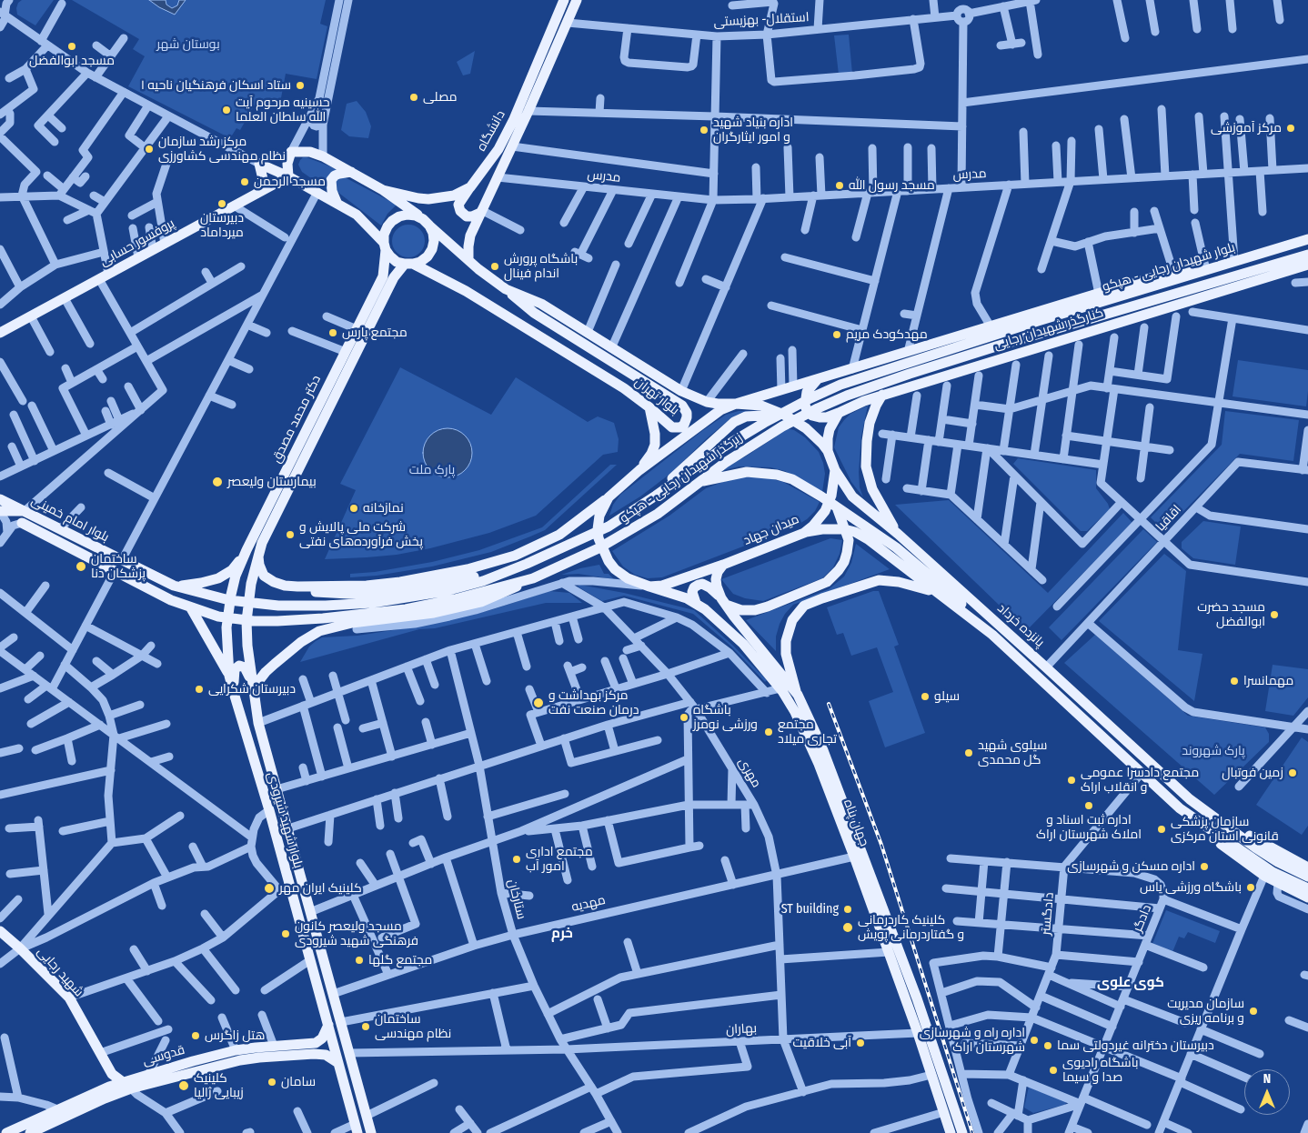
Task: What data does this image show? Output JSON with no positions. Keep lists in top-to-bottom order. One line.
{"streets":{"main road":["دانشگاه","پروفسور حسابی","بلوار شهیدان رجایی - هپکو","کنارگذر شهیدان رجایی","بلوار تهران","دکتر محمد مصدق","زیرگذر شهیدان رجایی - هپکو","بلوار امام خمینی","میدان جهاد","پانزده خرداد","بلوار شهید شیرودی","جهان پناه","شهید رجایی","قدوسی"],"street":["استقلال- بهزیستی","مدرس","اقاقیا","مهری","ستارخان","مهدیه","دادگستر","دادگر","بهاران"]},"crossings":[["استقلال- بهزیستی","دانشگاه"],["دانشگاه","مدرس"],["دانشگاه","بلوار تهران"],["بلوار شهیدان رجایی - هپکو","کنارگذر شهیدان رجایی"],["بلوار شهیدان رجایی - هپکو","زیرگذر شهیدان رجایی - هپکو"],["کنارگذر شهیدان رجایی","بلوار تهران"],["کنارگذر شهیدان رجایی","میدان جهاد"],["بلوار تهران","دکتر محمد مصدق"],["بلوار تهران","میدان جهاد"],["دکتر محمد مصدق","زیرگذر شهیدان رجایی - هپکو"],["دکتر محمد مصدق","بلوار امام خمینی"],["دکتر محمد مصدق","بلوار شهید شیرودی"],["زیرگذر شهیدان رجایی - هپکو","بلوار امام خمینی"],["زیرگذر شهیدان رجایی - هپکو","بلوار شهید شیرودی"],["اقاقیا","پانزده خرداد"],["بلوار امام خمینی","بلوار شهید شیرودی"],["میدان جهاد","پانزده خرداد"],["میدان جهاد","جهان پناه"],["مهری","مهدیه"],["مهری","بهاران"],["بلوار شهید شیرودی","مهدیه"],["بلوار شهید شیرودی","بهاران"],["بلوار شهید شیرودی","قدوسی"],["جهان پناه","مهدیه"],["جهان پناه","بهاران"],["ستارخان","مهدیه"],["ستارخان","بهاران"],["دادگستر","دادگر"],["شهید رجایی","قدوسی"]],"districts":["خرم","کوی علوی"],"parks":["بوستان شهر","پارک ملت","پارک شهروند"],"places":["مسجد ابوالفضل","ستاد اسکان فرهنگیان ناحیه ۱","مصلی","حسینیه مرحوم آیت الله سلطان العلما","مرکز آموزشی","اداره بنیاد شهید و امور ایثارگران","مرکز رشد سازمان نظام مهندسی کشاورزی","مسجد الرحمن","مسجد رسول الله","دبیرستان میرداماد","باشگاه پرورش اندام فینال","مجتمع پارس","مهدکودک مریم","بیمارستان ولیعصر","نمازخانه","شرکت ملی پالایش و پخش فرآورده‌های نفتی","ساختمان پزشکان دنا","مسجد حضرت ابوالفضل","مهمانسرا","دبیرستان شکرایی","سیلو","مرکز بهداشت و درمان صنعت نفت","باشگاه ورزشی نومرز","مجتمع تجاری میلاد","سیلوی شهید گل محمدی","زمین فوتبال","مجتمع دادسرا عمومی و انقلاب اراک","اداره ثبت اسناد و املاک شهرستان اراک","سازمان پزشکی قانونی استان مرکزی","مجتمع اداری امور آب","اداره مسکن و شهرسازی","باشگاه ورزشی یاس","کلینیک ایران مهر","ST building","کلینیک کاردرمانی و گفتاردرمانی پویش","مسجد ولیعصر کانون فرهنگی شهید شیرودی","مجتمع گلها","سازمان مدیریت و برنامه ریزی","ساختمان نظام مهندسی","هتل زاگرس","اداره راه و شهرسازی شهرستان اراک","آبی خلاقیت","دبیرستان دخترانه غیردولتی سما","باشگاه رادیوی صدا و سیما","سامان","کلینیک زیبایی ژالیا"],"north":"top"}
